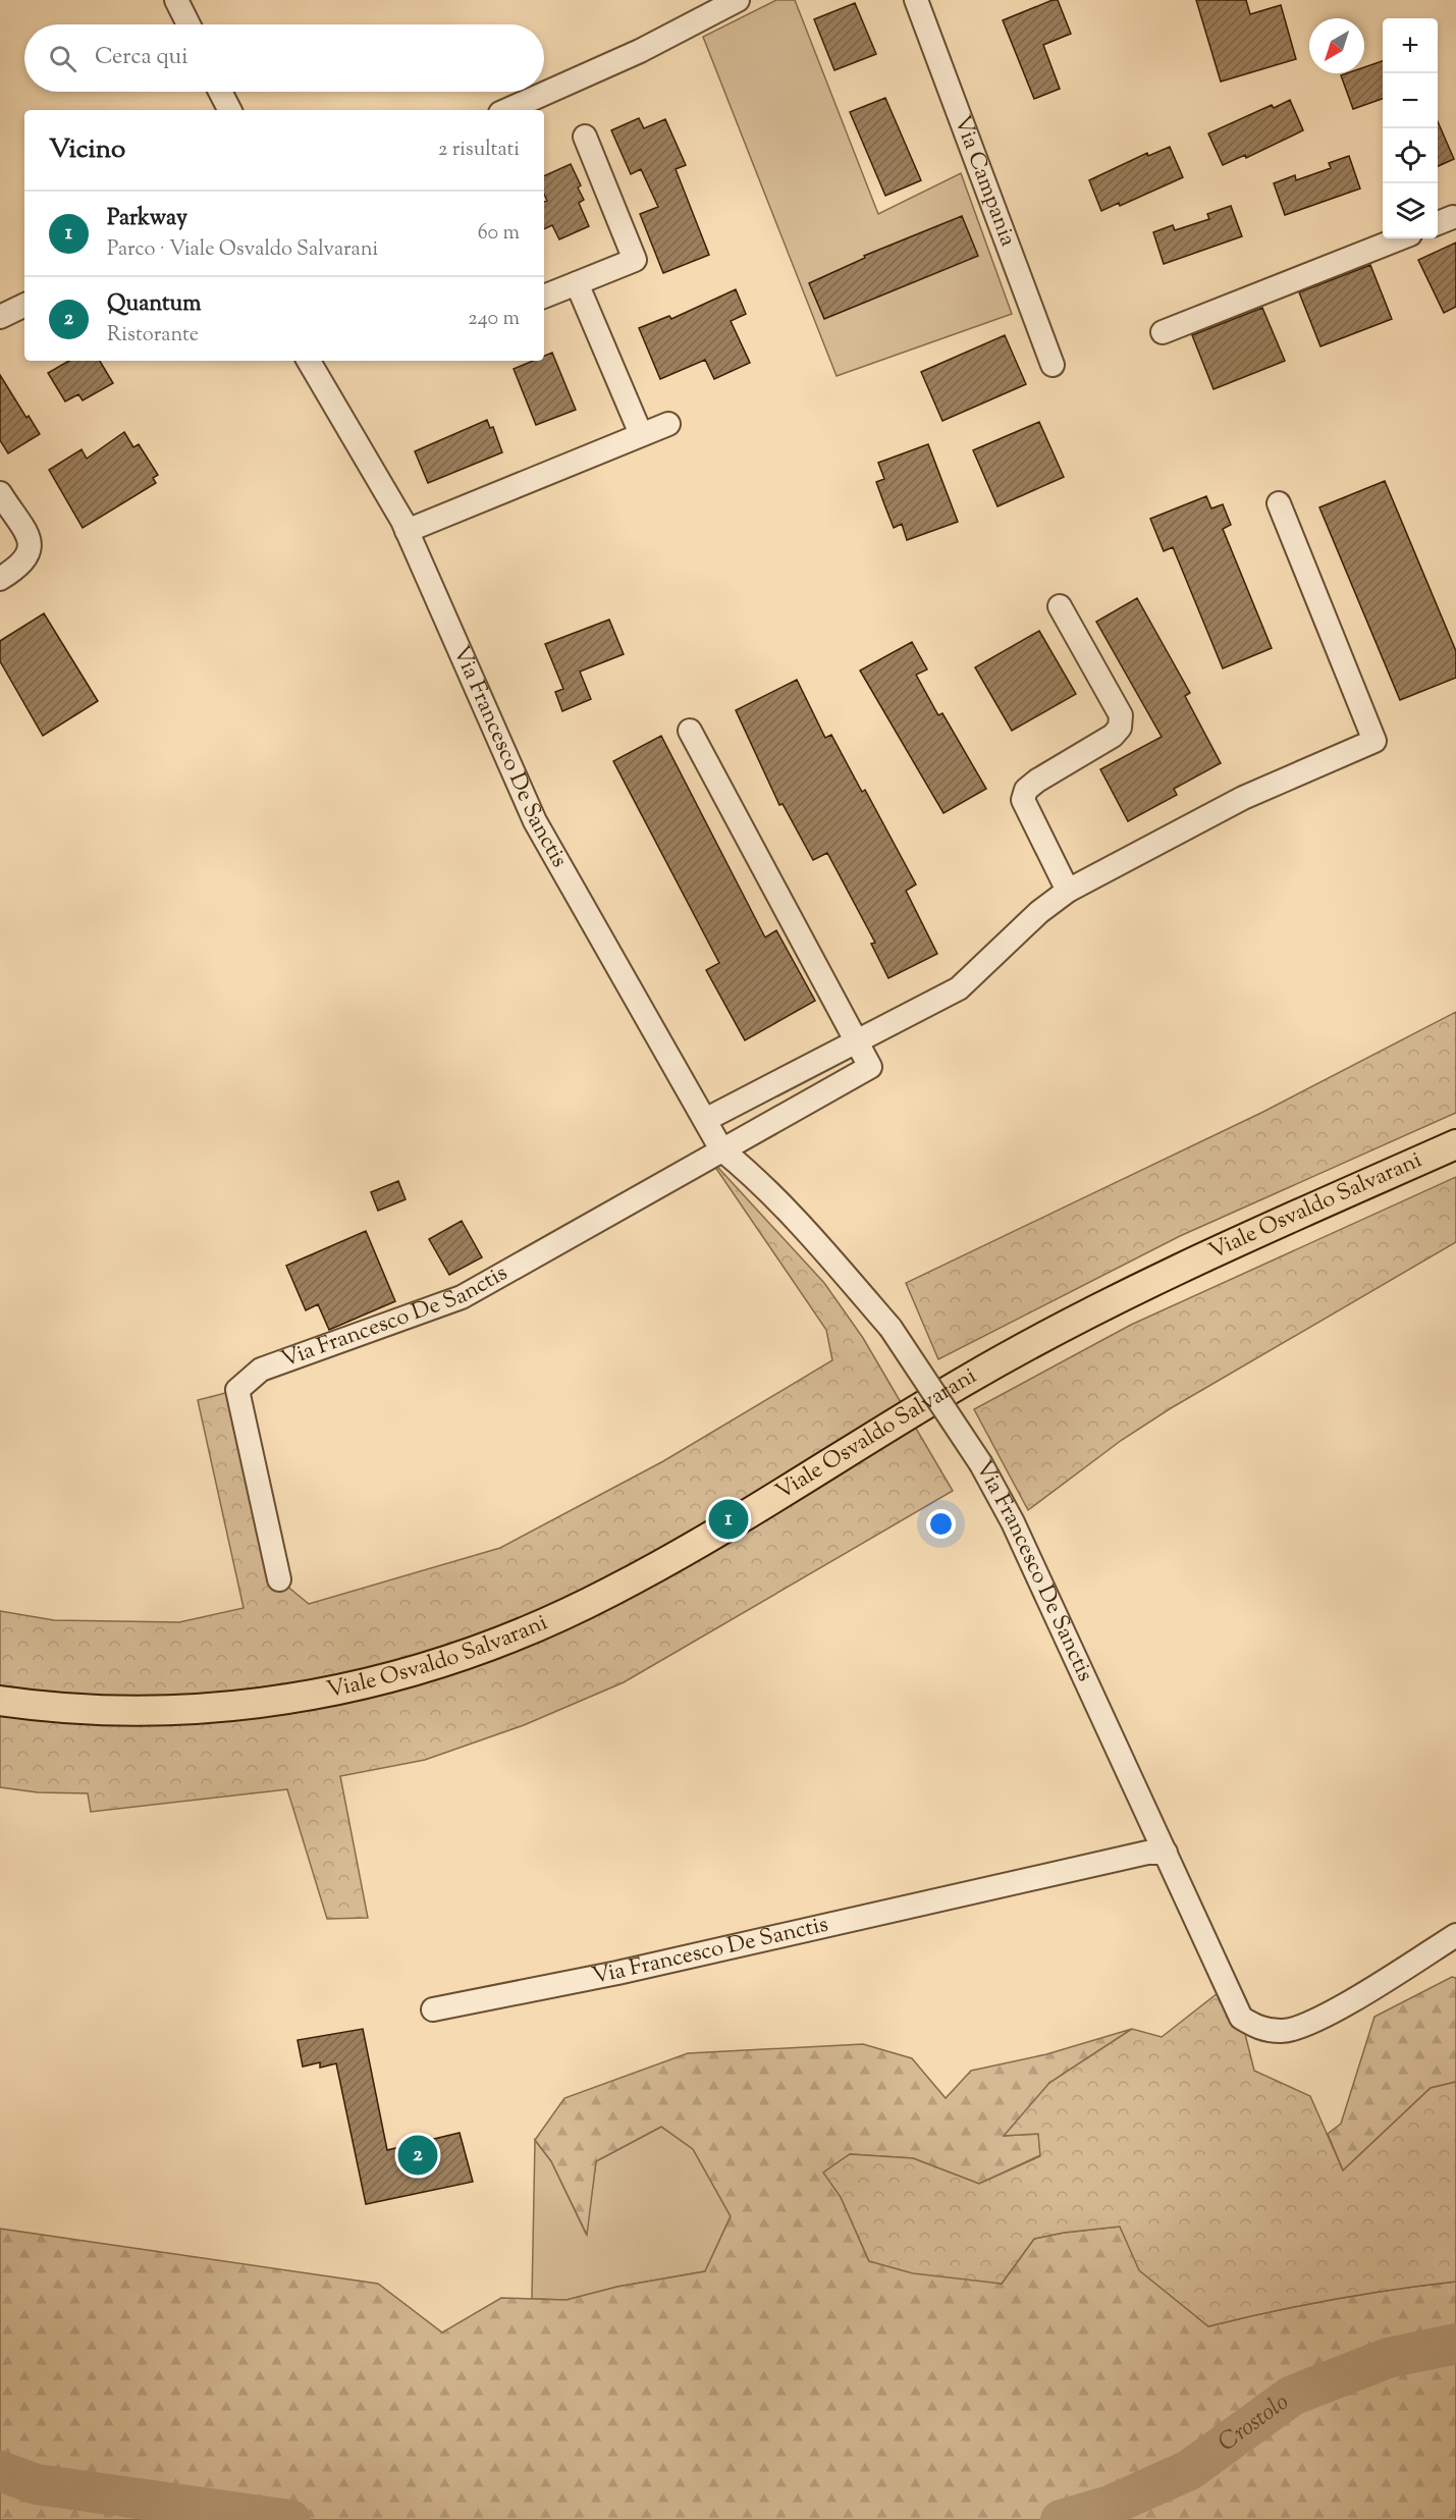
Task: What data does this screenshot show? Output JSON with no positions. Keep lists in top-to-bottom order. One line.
{"streets":{"main road":["Viale Osvaldo Salvarani"],"street":["Via Campania","Via Francesco De Sanctis"]},"water":["Crostolo"],"north":"bottom left","page":{"map_buttons":["+","−"],"search":"Cerca qui","heading":["Vicino","2 risultati"],"list":[{"mark":"1","name":"Parkway","note":"Parco · Viale Osvaldo Salvarani","value":"60 m"},{"mark":"2","name":"Quantum","note":"Ristorante","value":"240 m"}],"pins":["1","2"]}}
